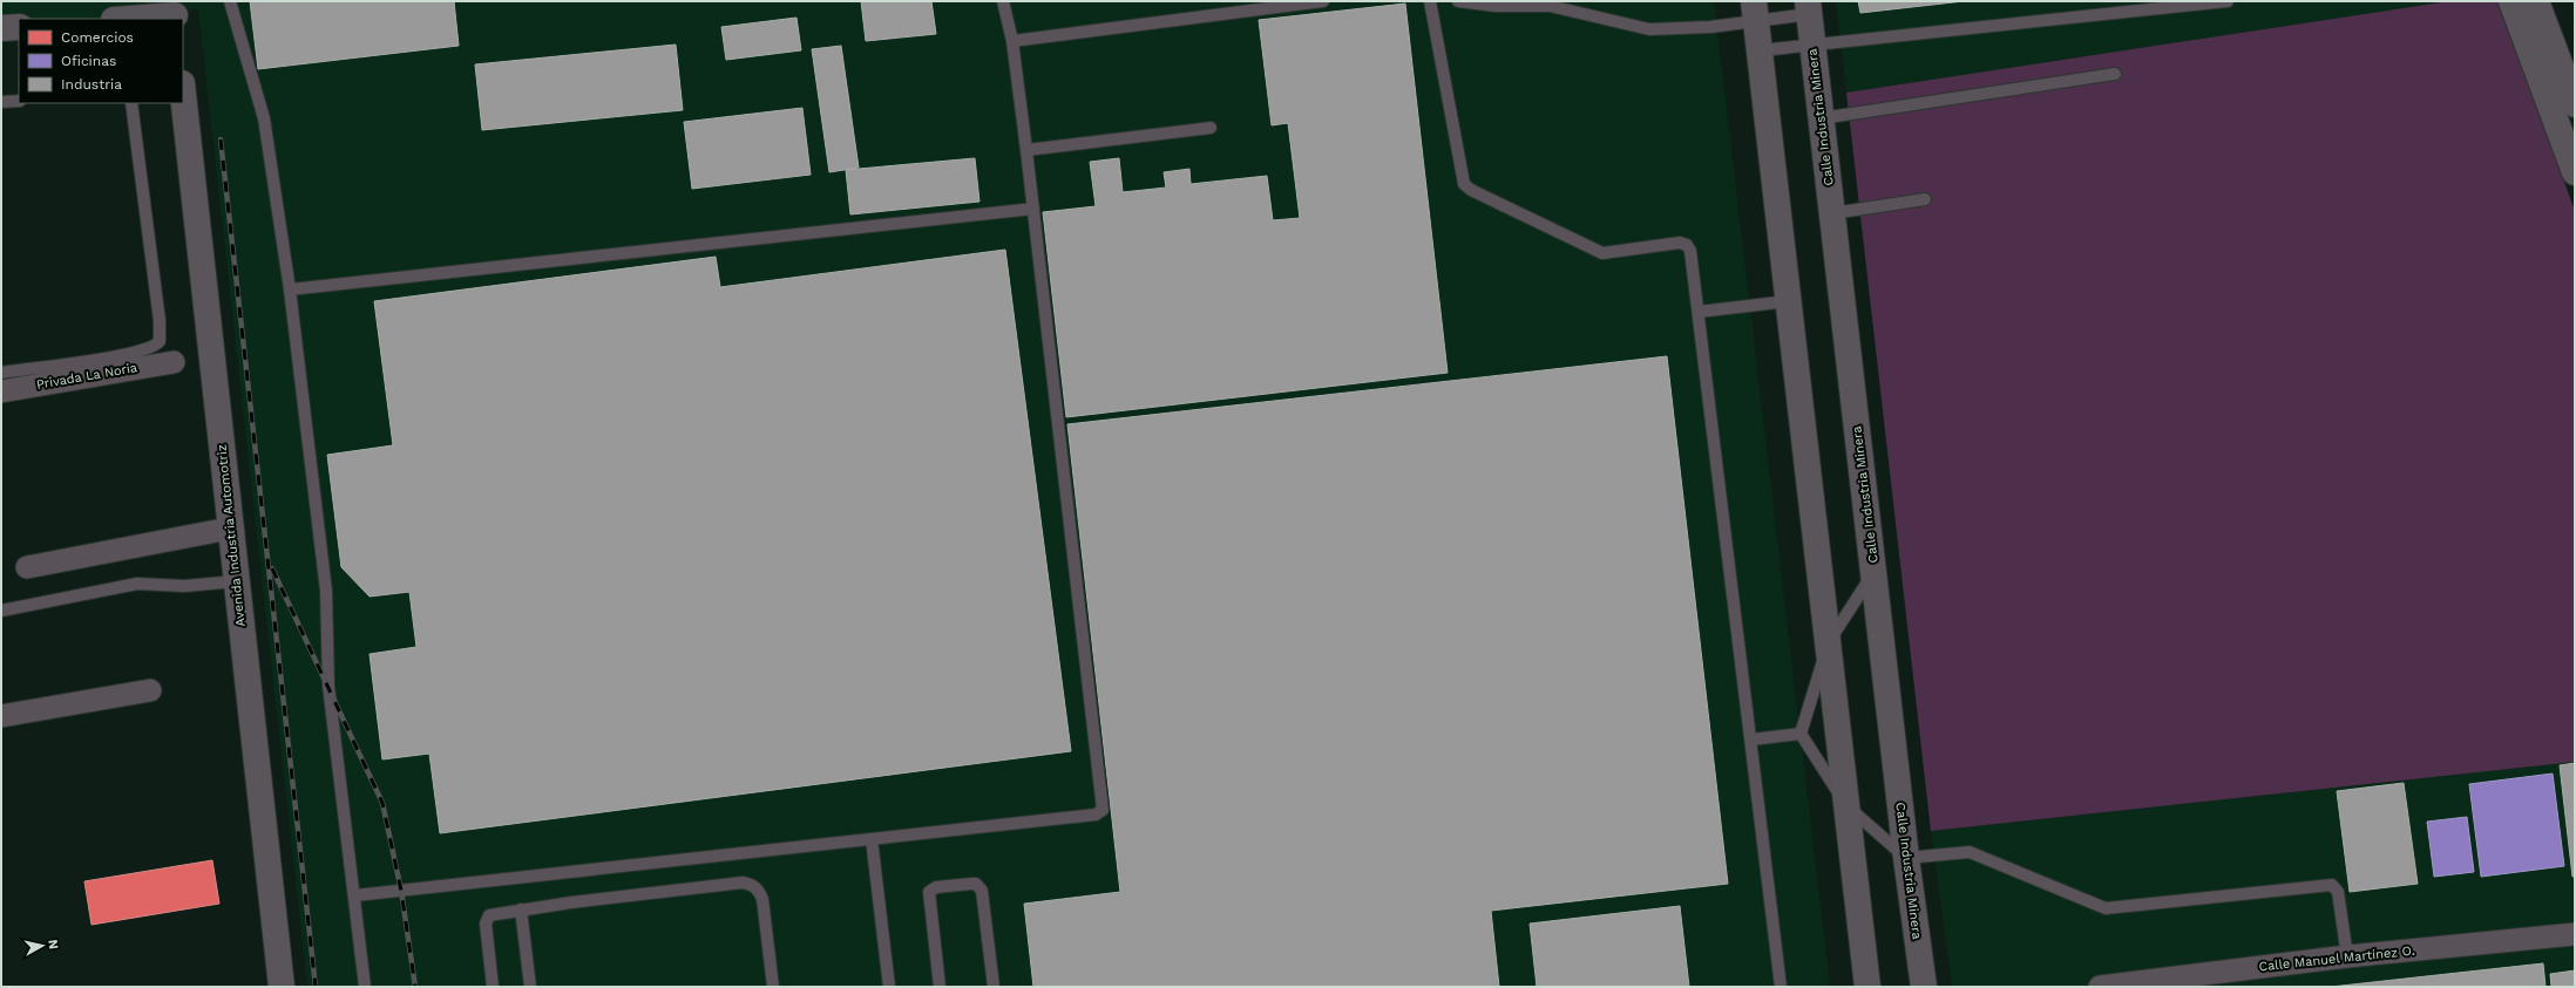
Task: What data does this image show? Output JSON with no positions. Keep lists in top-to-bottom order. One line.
{"streets":{"main road":["Calle Industria Minera","Avenida Industria Automotriz"],"street":["Privada La Noria","Calle Manuel Martínez O."]},"legend":["Comercios","Oficinas","Industria"],"north":"right"}
